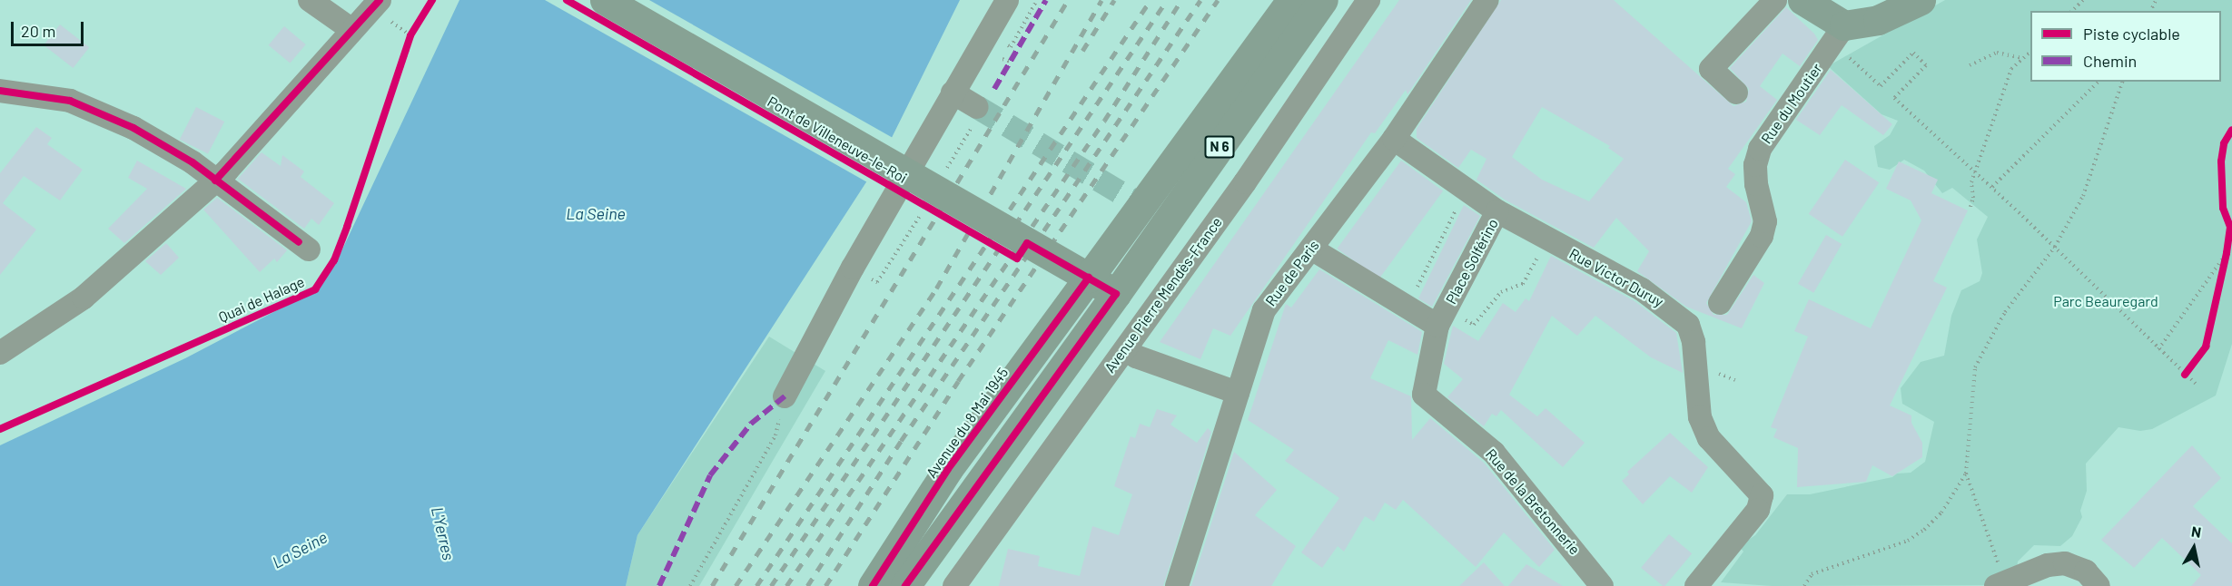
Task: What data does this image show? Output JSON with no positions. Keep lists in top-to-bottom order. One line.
{"streets":{"main road":["Pont de Villeneuve-le-Roi","N 6","Avenue du 8 Mai 1945"],"street":["Rue du Moutier","Place Solférino","Rue de Paris","Rue Victor Duruy","Avenue Pierre Mendès-France","Rue de la Bretonnerie"],"cycle path":["Quai de Halage"]},"crossings":[["Pont de Villeneuve-le-Roi","N 6"],["Pont de Villeneuve-le-Roi","Avenue du 8 Mai 1945"],["Place Solférino","Rue Victor Duruy"],["Place Solférino","Rue de la Bretonnerie"],["Rue de Paris","Rue Victor Duruy"]],"water":["La Seine","L'Yerres"],"parks":["Parc Beauregard"],"legend":["Piste cyclable","Chemin"],"scale_bar":"20 m","north":"top"}
